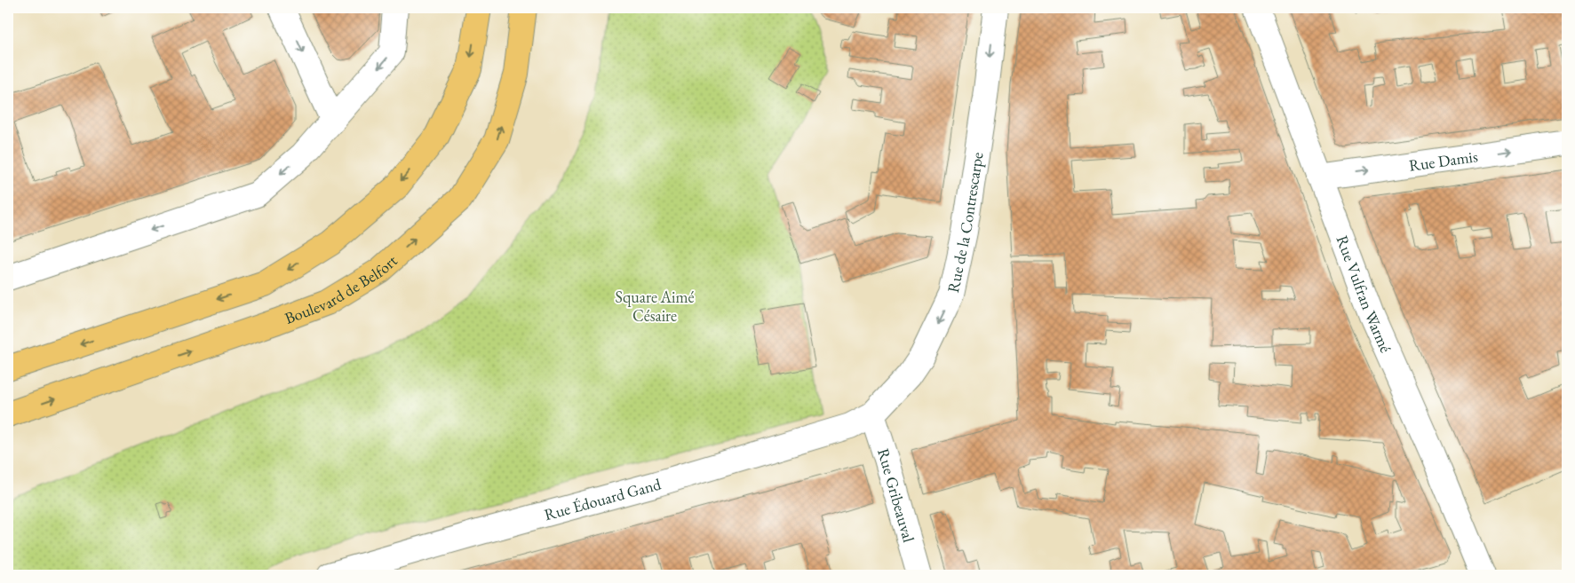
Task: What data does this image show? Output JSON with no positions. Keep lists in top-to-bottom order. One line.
{"streets":{"main road":["Boulevard de Belfort"],"street":["Rue Damis","Rue de la Contrescarpe","Rue Vulfran Warmé","Rue Gribeauval","Rue Édouard Gand"]},"crossings":[["Rue Damis","Rue Vulfran Warmé"],["Rue de la Contrescarpe","Rue Gribeauval"],["Rue de la Contrescarpe","Rue Édouard Gand"],["Rue Gribeauval","Rue Édouard Gand"]],"one_way":["Rue Damis","Rue de la Contrescarpe"],"parks":["Square Aimé Césaire"]}
